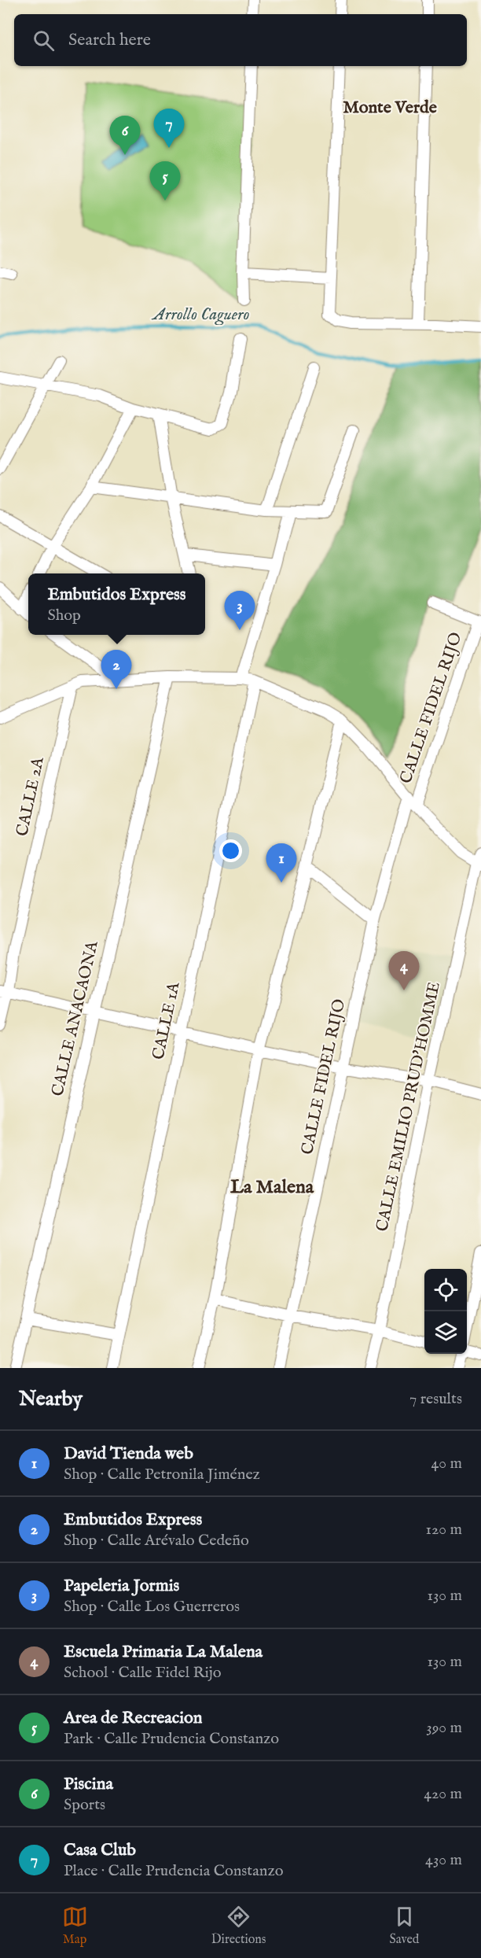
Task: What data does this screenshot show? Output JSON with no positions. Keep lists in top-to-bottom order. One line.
{"streets":{"street":["CALLE FIDEL RIJO","CALLE 2A","CALLE ANACAONA","CALLE 1A","CALLE EMILIO PRUD'HOMME"]},"districts":["Monte Verde","La Malena"],"water":["Arrollo Caguero"],"page":{"search":"Search here","pins":["7","6","5","3","2","1","4"],"popup":["Embutidos Express","Shop"],"heading":["Nearby","7 results"],"list":[{"mark":"1","name":"David Tienda web","note":"Shop · Calle Petronila Jiménez","value":"40 m"},{"mark":"2","name":"Embutidos Express","note":"Shop · Calle Arévalo Cedeño","value":"120 m"},{"mark":"3","name":"Papeleria Jormis","note":"Shop · Calle Los Guerreros","value":"130 m"},{"mark":"4","name":"Escuela Primaria La Malena","note":"School · Calle Fidel Rijo","value":"130 m"},{"mark":"5","name":"Area de Recreacion","note":"Park · Calle Prudencia Constanzo","value":"390 m"},{"mark":"6","name":"Piscina","note":"Sports","value":"420 m"},{"mark":"7","name":"Casa Club","note":"Place · Calle Prudencia Constanzo","value":"430 m"}],"nav":["Map","Directions","Saved"]}}
